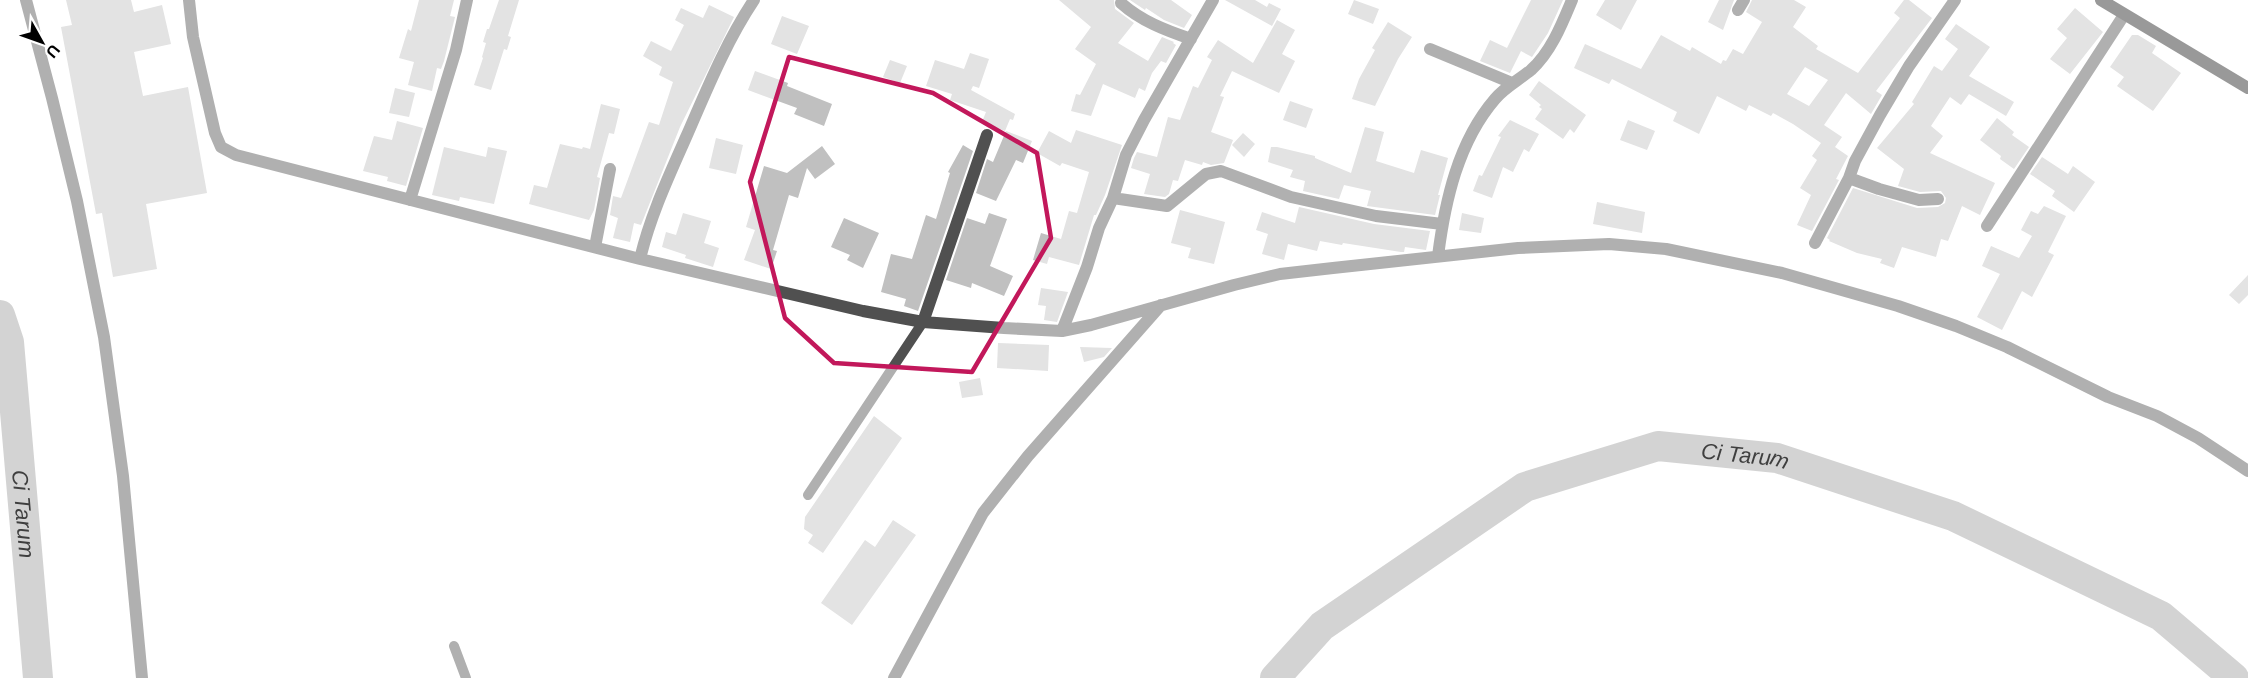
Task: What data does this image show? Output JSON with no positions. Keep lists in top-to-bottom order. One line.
{"water":["Ci Tarum"],"north":"bottom right"}
